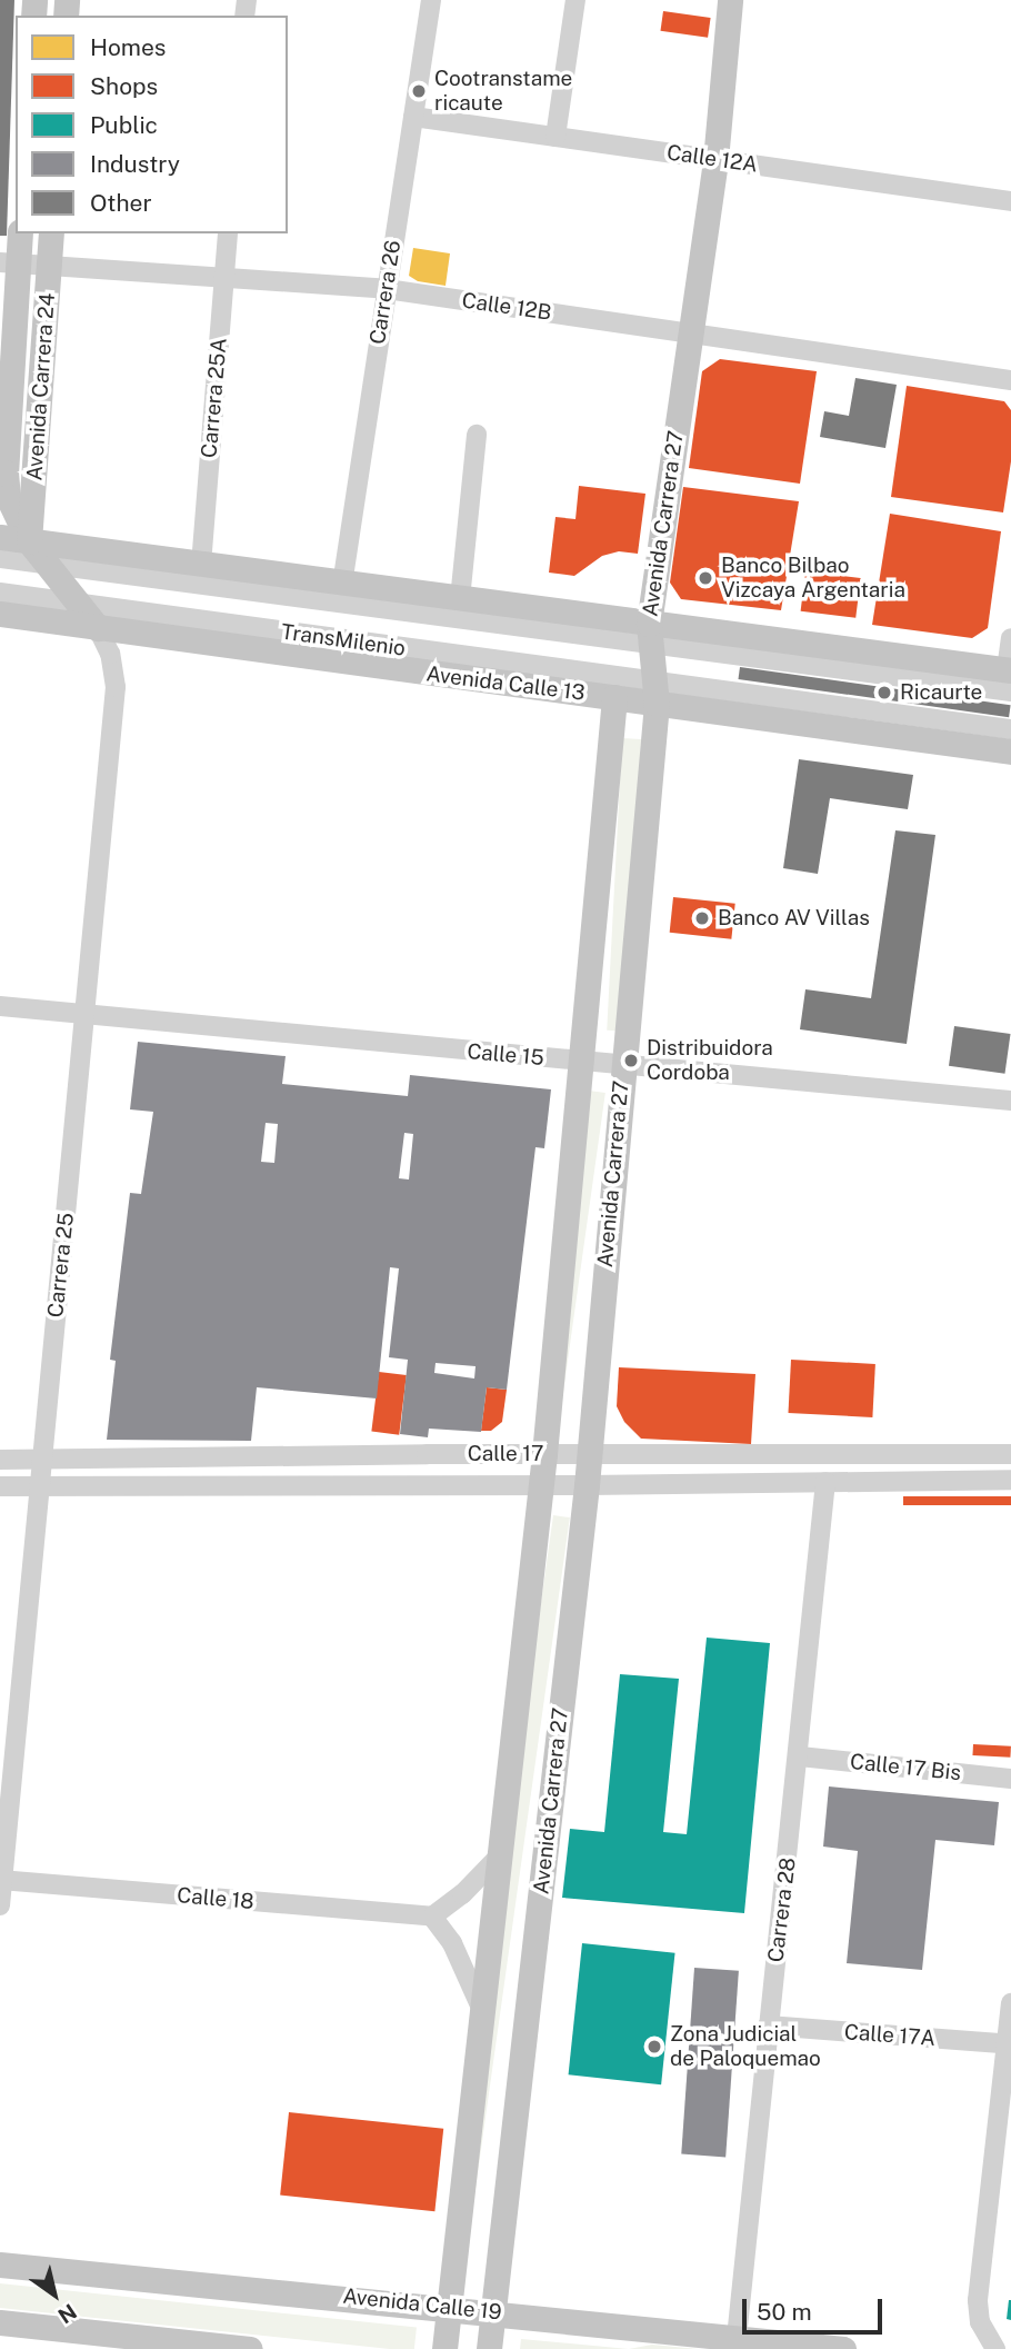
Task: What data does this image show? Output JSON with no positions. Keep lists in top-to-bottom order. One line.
{"streets":{"main road":["Avenida Carrera 24","Avenida Carrera 27","Avenida Calle 13","Avenida Calle 19"],"street":["Calle 12A","Carrera 26","Calle 12B","Carrera 25A","TransMilenio","Calle 15","Carrera 25","Calle 17","Calle 17 Bis","Calle 18","Carrera 28","Calle 17A"]},"crossings":[["Calle 12A","Carrera 26"],["Calle 12A","Avenida Carrera 27"],["Carrera 26","Calle 12B"],["Calle 12B","Avenida Carrera 24"],["Calle 12B","Carrera 25A"],["Calle 12B","Avenida Carrera 27"],["Avenida Carrera 24","TransMilenio"],["Avenida Carrera 24","Avenida Calle 13"],["Avenida Carrera 24","Carrera 25"],["Avenida Carrera 27","TransMilenio"],["Avenida Carrera 27","Avenida Calle 13"],["Avenida Carrera 27","Calle 15"],["Avenida Carrera 27","Calle 17"],["Avenida Carrera 27","Avenida Calle 19"],["TransMilenio","Avenida Calle 13"],["Avenida Calle 13","Carrera 25"],["Calle 15","Carrera 25"],["Carrera 25","Calle 17"],["Carrera 25","Calle 18"],["Calle 17","Carrera 28"],["Calle 17 Bis","Carrera 28"],["Carrera 28","Calle 17A"],["Carrera 28","Avenida Calle 19"]],"places":["Cootranstame ricaute","Banco Bilbao Vizcaya Argentaria","Ricaurte","Banco AV Villas","Distribuidora Cordoba","Zona Judicial de Paloquemao"],"legend":["Homes","Shops","Public","Industry","Other"],"scale_bar":"50 m","north":"bottom right"}
